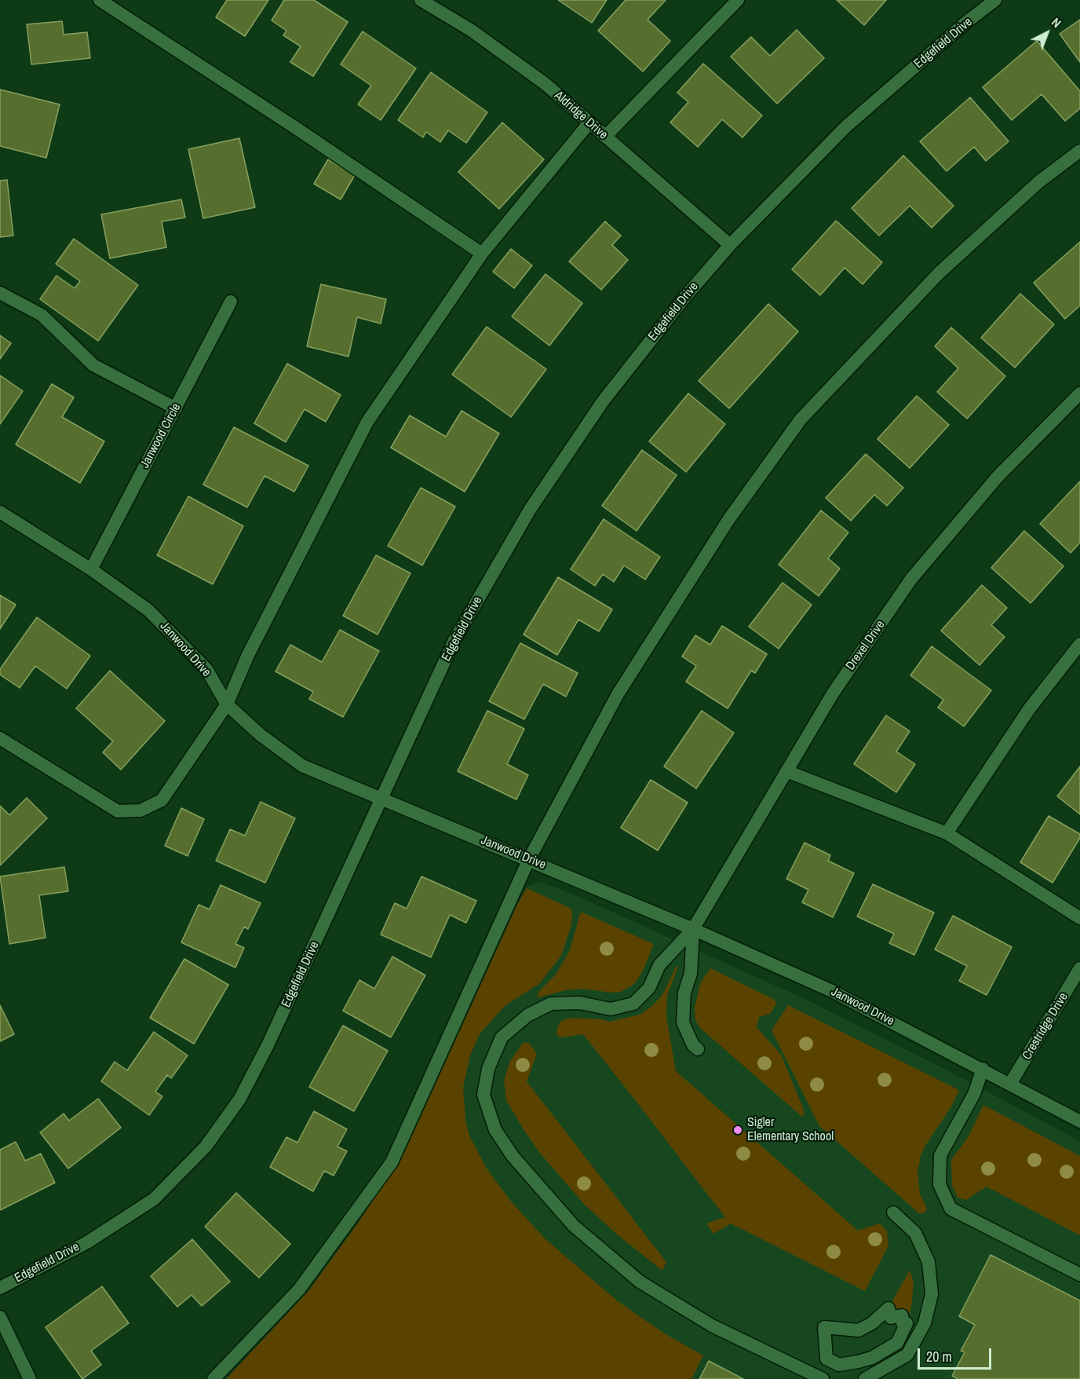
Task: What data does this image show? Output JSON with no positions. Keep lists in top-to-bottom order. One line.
{"streets":{"street":["Edgefield Drive","Aldridge Drive","Janwood Circle","Drexel Drive","Janwood Drive","Crestridge Drive"]},"crossings":[["Edgefield Drive","Aldridge Drive"],["Edgefield Drive","Janwood Drive"],["Janwood Circle","Janwood Drive"],["Drexel Drive","Janwood Drive"],["Janwood Drive","Crestridge Drive"]],"places":["Sigler Elementary School"],"scale_bar":"20 m","north":"top right"}
